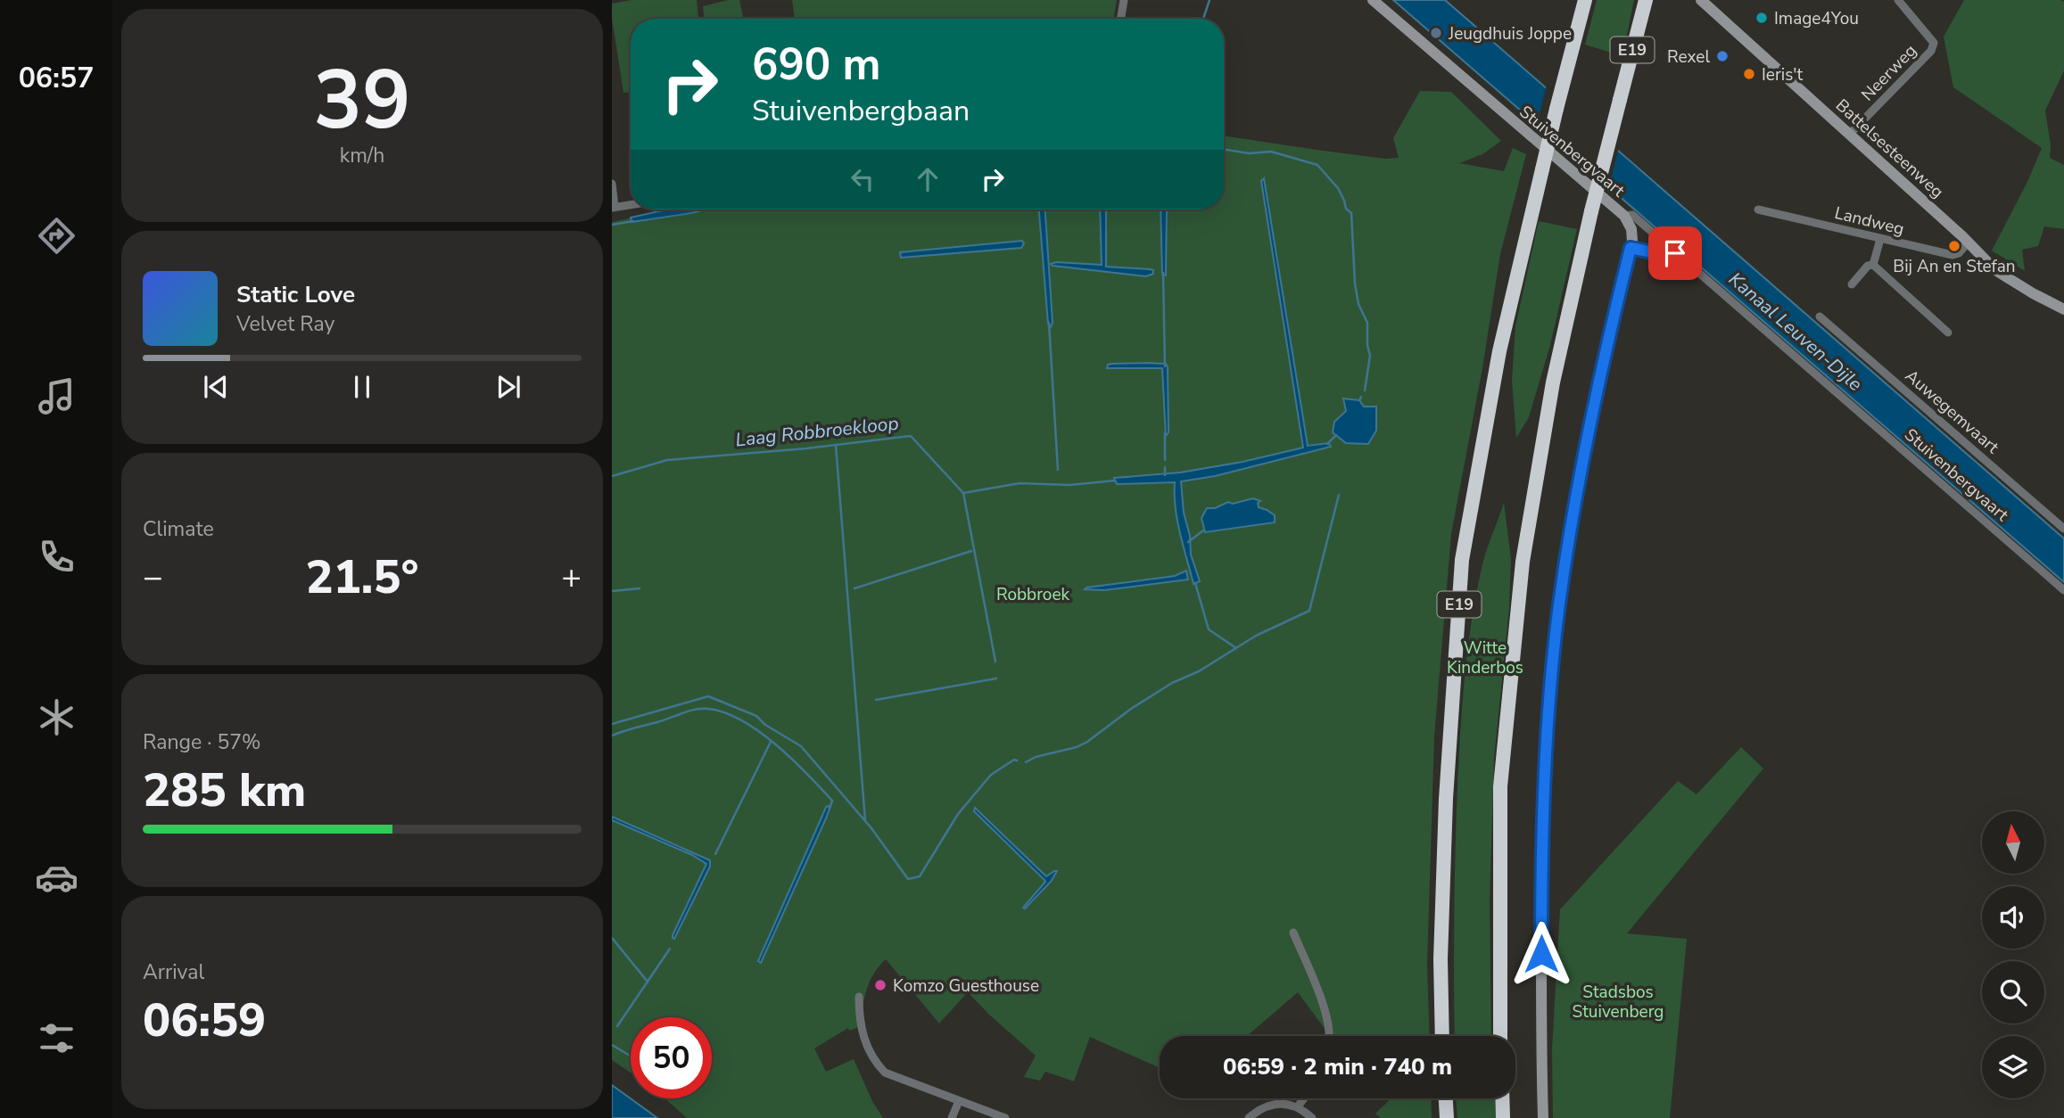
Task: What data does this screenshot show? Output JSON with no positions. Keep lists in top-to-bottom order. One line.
{"streets":{"highway":["E19"],"main road":["Battelsesteenweg","Stuivenbergvaart"],"street":["Neerweg","Landweg","Auwegemvaart"]},"crossings":[["Neerweg","Battelsesteenweg"],["Battelsesteenweg","Landweg"]],"water":["Kanaal Leuven-Dijle","Laag Robbroekloop"],"parks":["Robbroek","Witte Kinderbos","Stadsbos Stuivenberg"],"places":["Image4You","Jeugdhuis Joppe","Rexel","Ieris't","Bij An en Stefan","Komzo Guesthouse"],"north":"top","page":{"tabs":"06:57","tile":[["39","km/h"],"Climate",["Range · 57%","285 km"],["Arrival","06:59"]],"turn":["690 m","Stuivenbergbaan"],"song":["Static Love","Velvet Ray"],"heat":["−","21.5°","+"],"limit":"50","trip":"06:59 · 2 min · 740 m"}}
